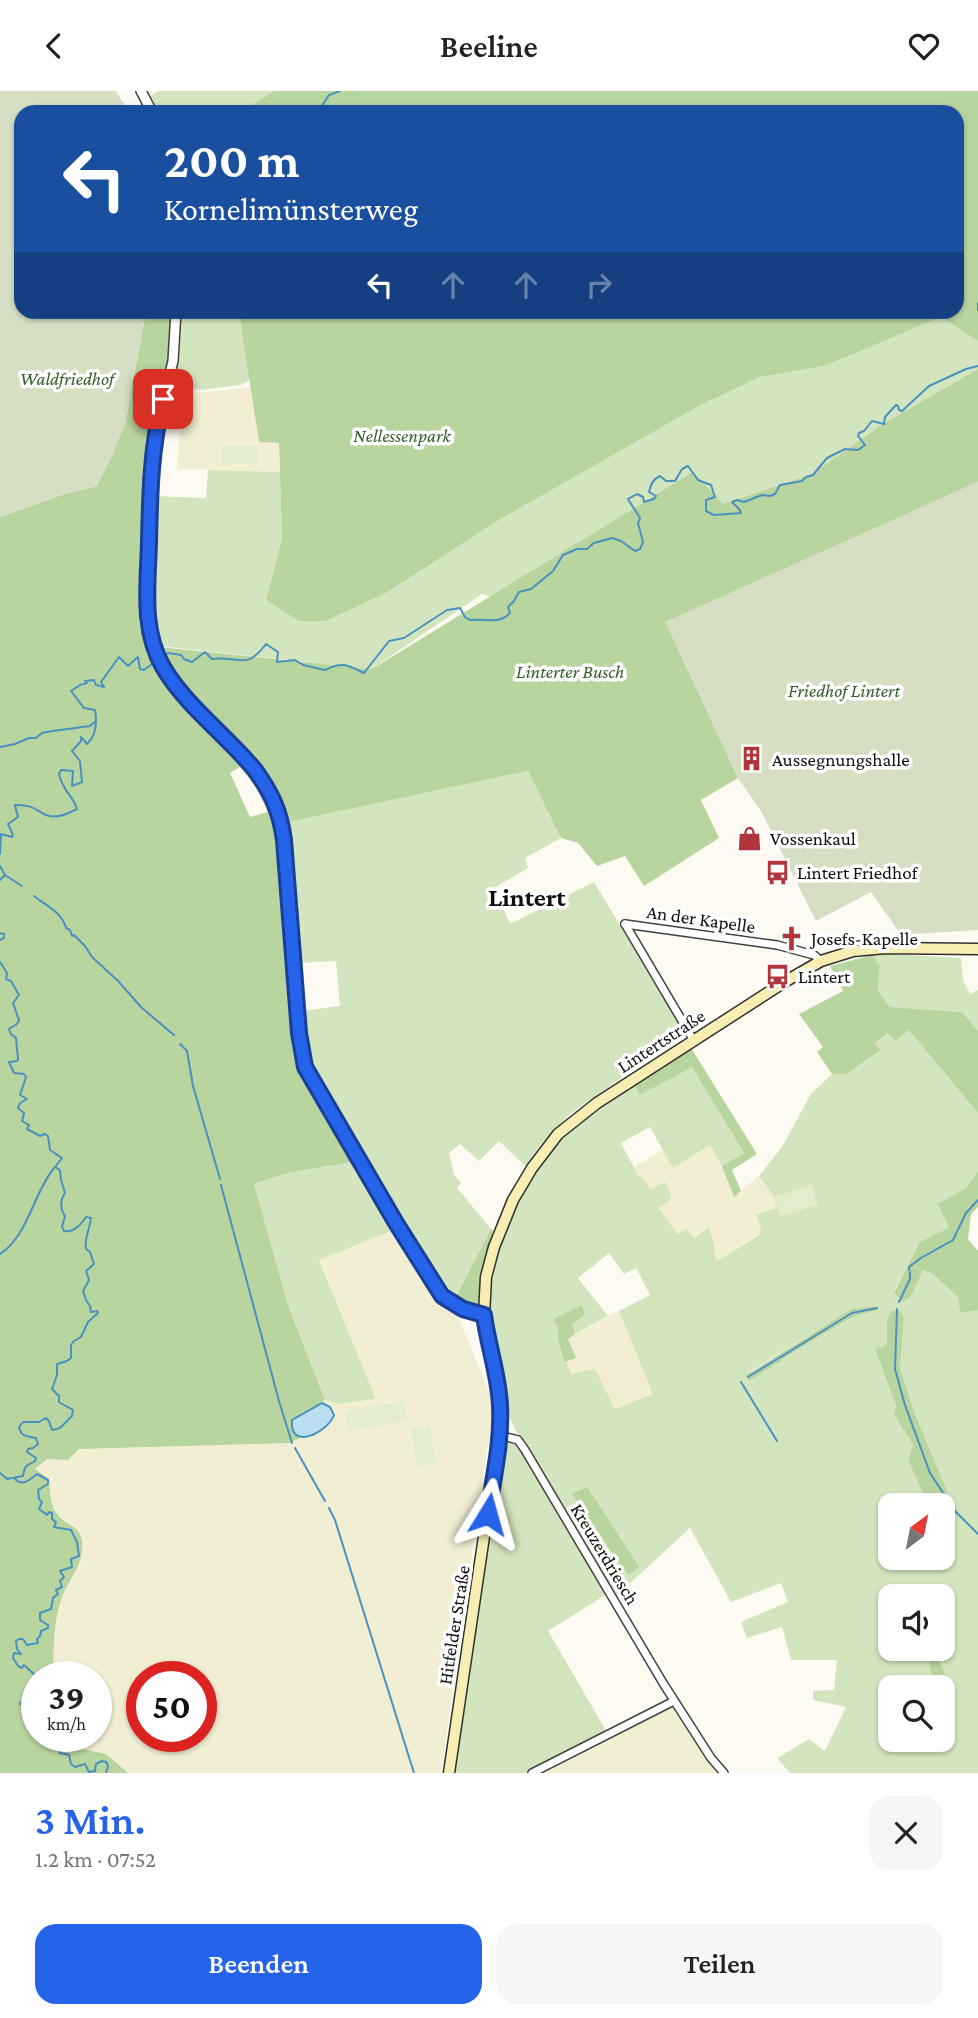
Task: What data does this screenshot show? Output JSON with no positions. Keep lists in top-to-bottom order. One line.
{"streets":{"main road":["Lintertstraße","Hitfelder Straße"],"street":["An der Kapelle","Kreuzerdriesch"]},"crossings":[["An der Kapelle","Lintertstraße"],["Lintertstraße","Hitfelder Straße"],["Kreuzerdriesch","Hitfelder Straße"]],"districts":["Lintert"],"parks":["Waldfriedhof","Nellessenpark","Linterter Busch","Friedhof Lintert"],"places":{"building":["Aussegnungshalle"],"shop":["Vossenkaul"],"bus stop":["Lintert Friedhof","Lintert"],"church":["Josefs-Kapelle"]},"north":"top right","page":{"header":"Beeline","turn":["200 m","Kornelimünsterweg"],"speed":"39 km/h","limit":"50","heading":["3 Min.","1.2 km · 07:52"],"buttons":["Beenden","Teilen"]}}
